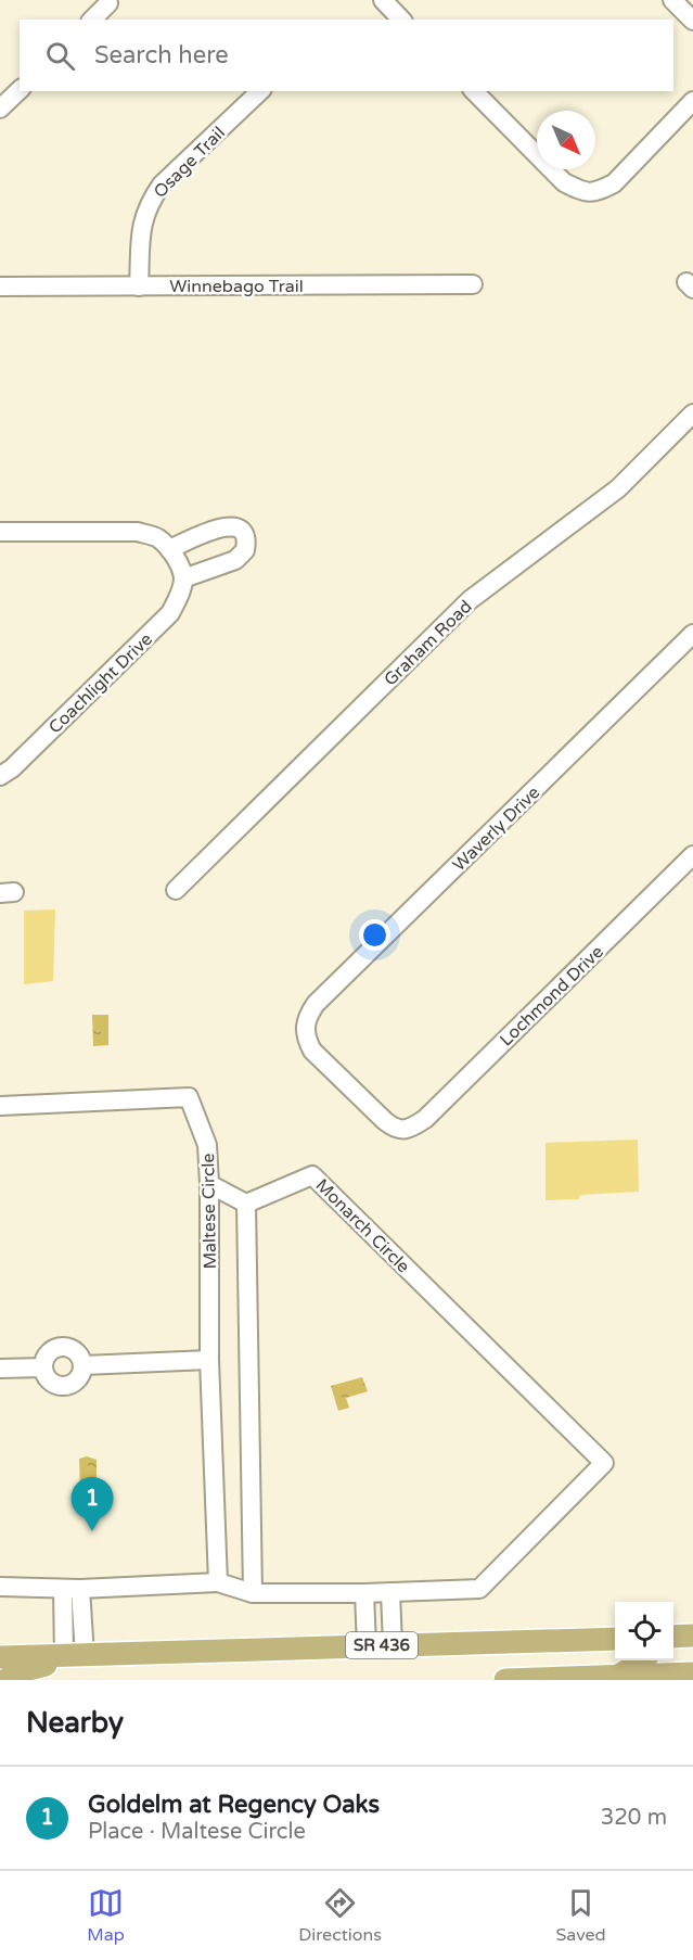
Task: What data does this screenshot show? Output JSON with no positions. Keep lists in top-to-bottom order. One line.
{"streets":{"main road":["SR 436"],"street":["Osage Trail","Winnebago Trail","Graham Road","Coachlight Drive","Waverly Drive","Lochmond Drive","Maltese Circle","Monarch Circle"]},"crossings":[["Osage Trail","Winnebago Trail"],["Waverly Drive","Lochmond Drive"],["Maltese Circle","Monarch Circle"]],"north":"bottom right","page":{"search":"Search here","pins":"1","heading":"Nearby","list":[{"mark":"1","name":"Goldelm at Regency Oaks","note":"Place · Maltese Circle","value":"320 m"}],"nav":["Map","Directions","Saved"]}}
